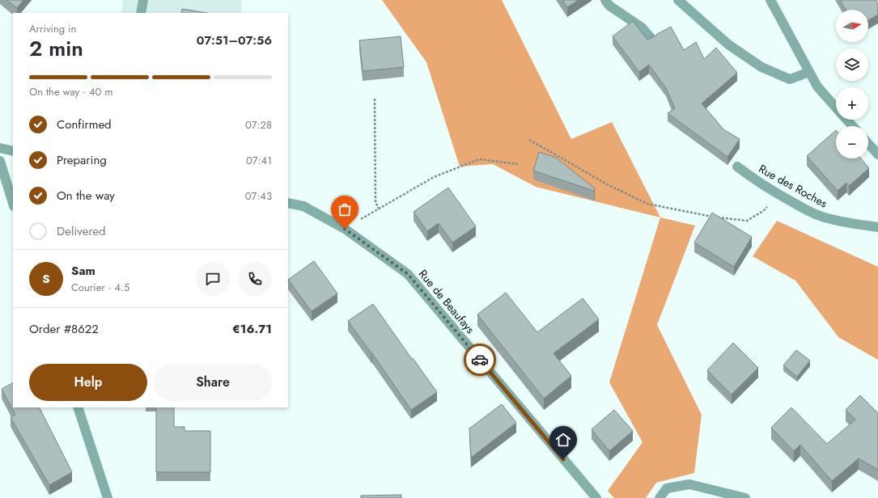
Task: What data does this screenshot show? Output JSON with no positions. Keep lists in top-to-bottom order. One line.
{"streets":{"street":["Rue des Roches","Rue de Beaufays"]},"north":"right","page":{"map_buttons":["+","−"],"heading":["2 min","Arriving in","07:51–07:56"],"panel":["Sam","Courier · 4.5","Order #8622","€16.71"],"bar":"On the way · 40 m","list":[["Confirmed","07:28"],["Preparing","07:41"],["On the way","07:43"],"Delivered"],"round":"S","buttons":["Help","Share"]}}
